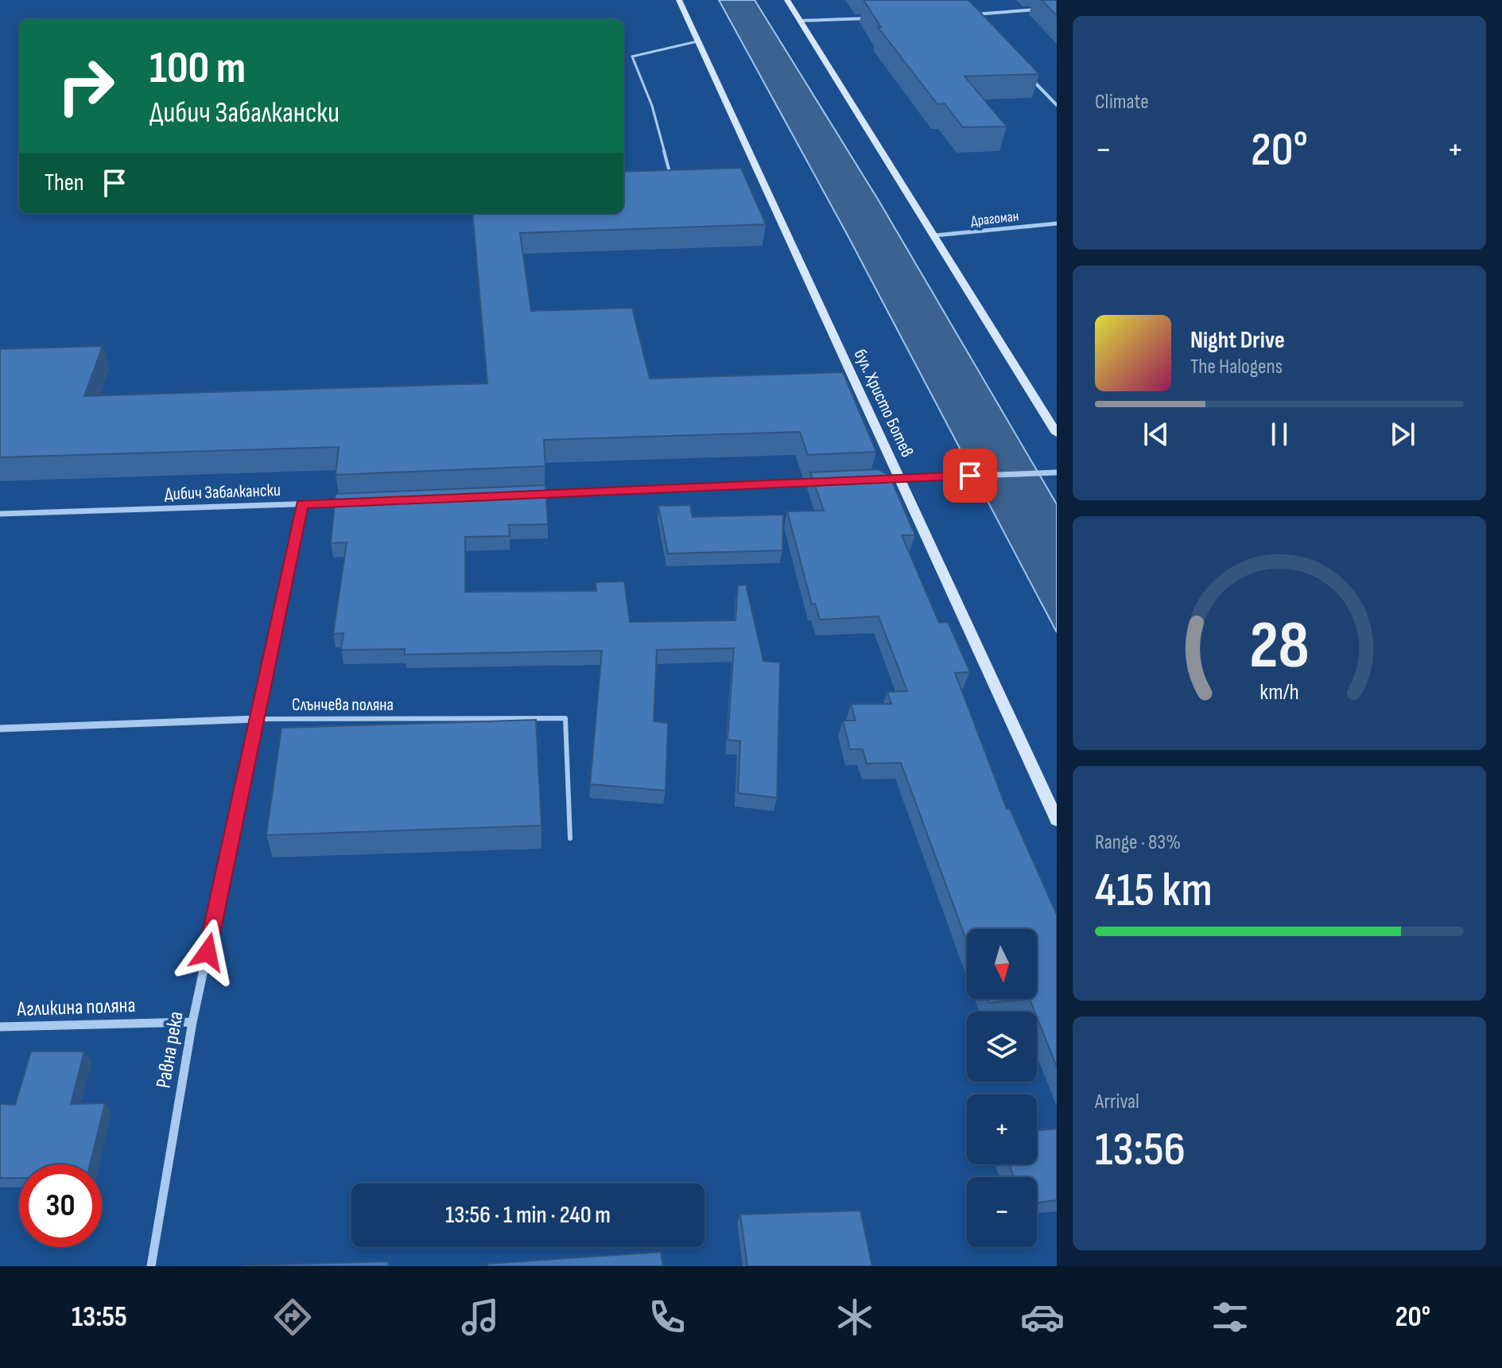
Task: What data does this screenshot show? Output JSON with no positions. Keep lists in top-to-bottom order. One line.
{"streets":{"main road":["бул. Христо Ботев"],"street":["Драгоман","Дибич Забалкански","Слънчева поляна","Агликина поляна","Равна река"]},"crossings":[["Дибич Забалкански","Равна река"],["Слънчева поляна","Равна река"],["Агликина поляна","Равна река"]],"north":"bottom","page":{"tile":["Climate",["Range · 83%","415 km"],["Arrival","13:56"]],"turn":["100 m","Дибич Забалкански"],"heat":["−","20°","+"],"then":"Then","song":["Night Drive","The Halogens"],"map_buttons":["+","−"],"limit":"30","trip":"13:56 · 1 min · 240 m","tabs":["13:55","20°"],"gauge":["28","km/h"]}}
